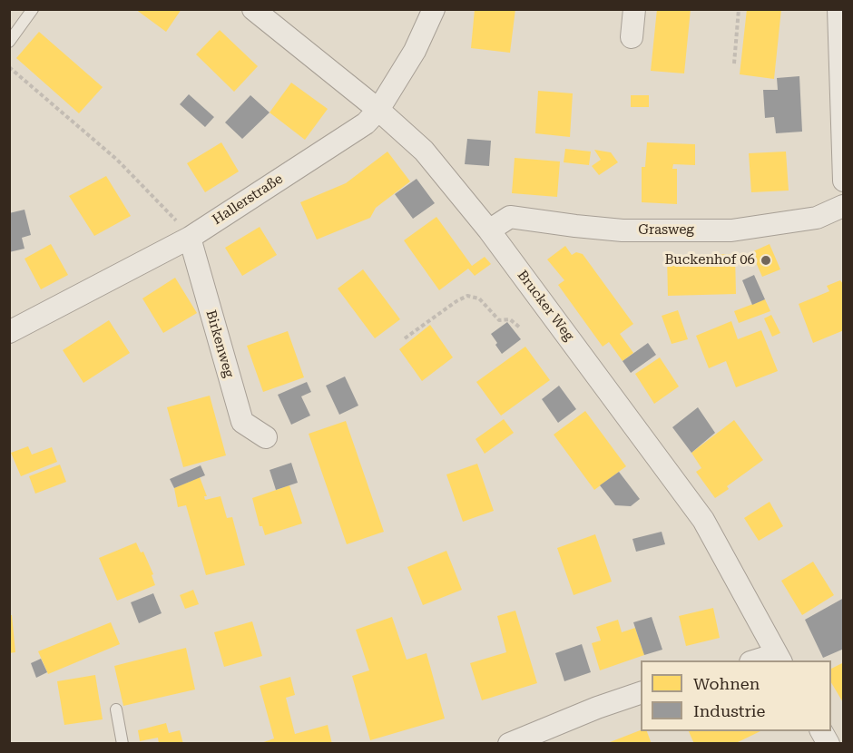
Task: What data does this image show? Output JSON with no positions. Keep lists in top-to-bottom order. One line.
{"streets":{"street":["Hallerstraße","Grasweg","Brucker Weg","Birkenweg"]},"crossings":[["Hallerstraße","Brucker Weg"],["Hallerstraße","Birkenweg"],["Grasweg","Brucker Weg"]],"places":["Buckenhof 06"],"legend":["Wohnen","Industrie"]}
